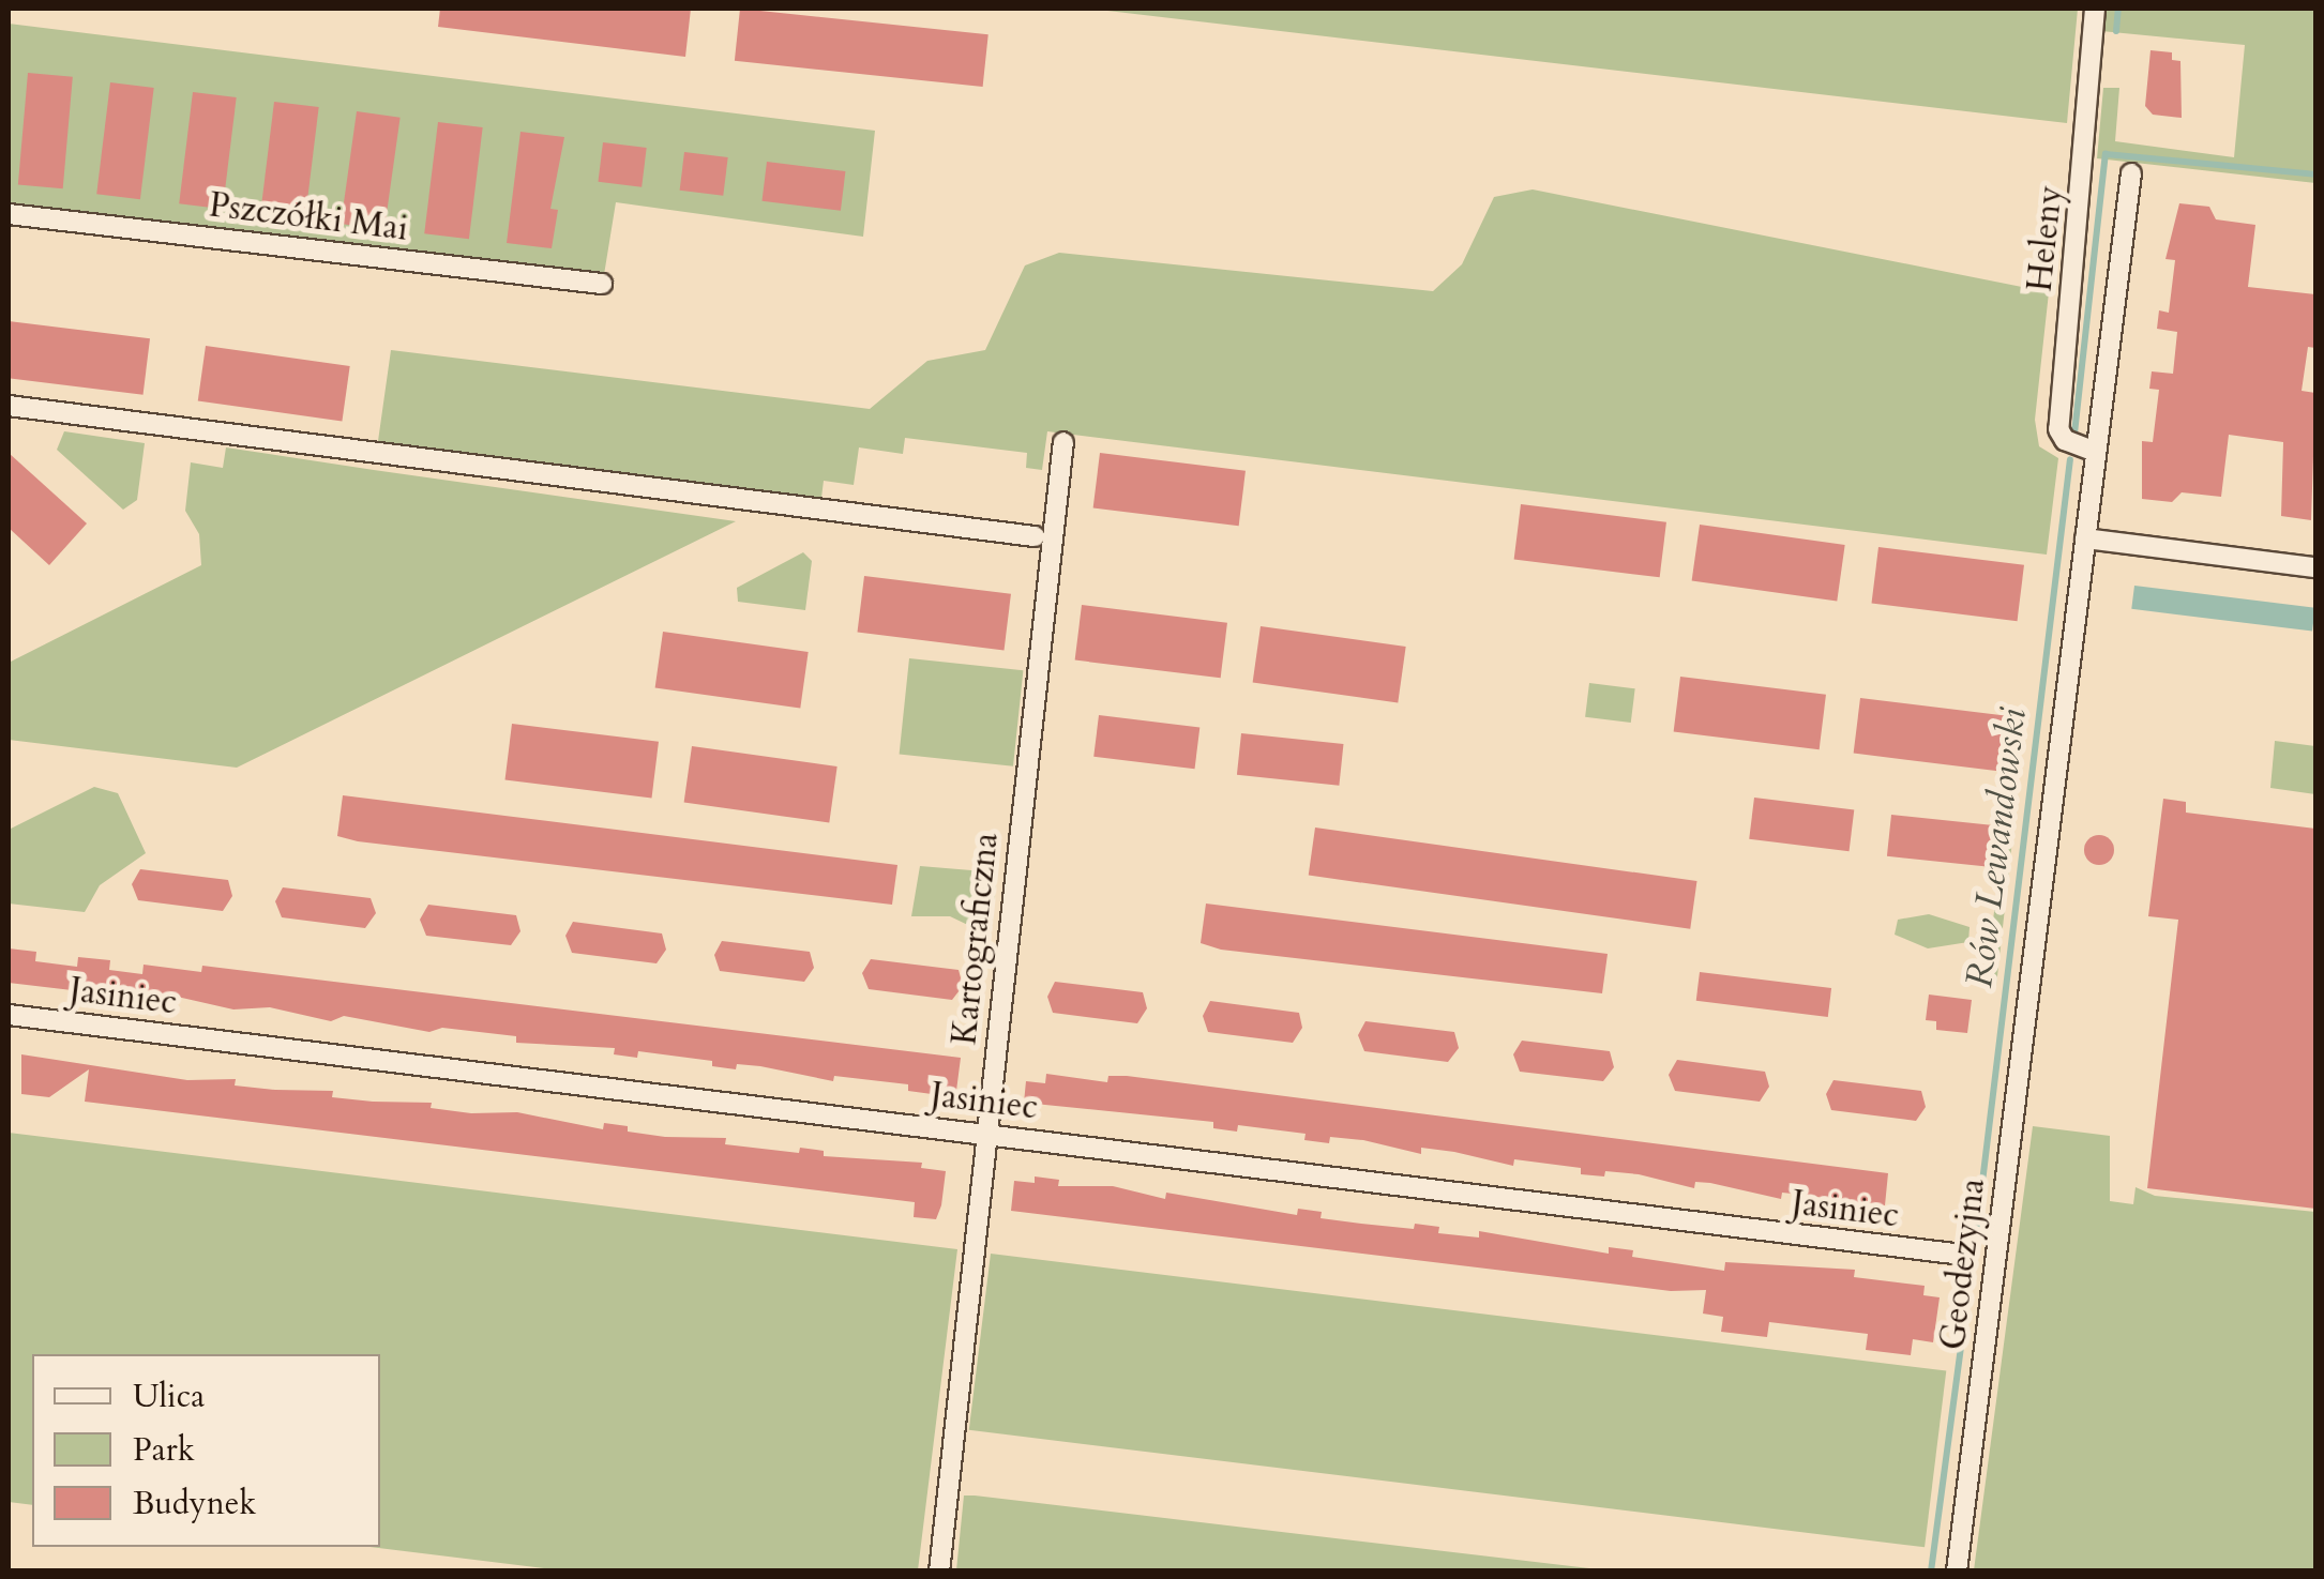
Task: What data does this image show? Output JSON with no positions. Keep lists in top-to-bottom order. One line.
{"streets":{"street":["Pszczółki Mai","Heleny","Kartograficzna","Jasiniec","Geodezyjna"]},"crossings":[["Heleny","Geodezyjna"],["Kartograficzna","Jasiniec"]],"water":["Rów Lewandowski"],"legend":["Ulica","Park","Budynek"]}
